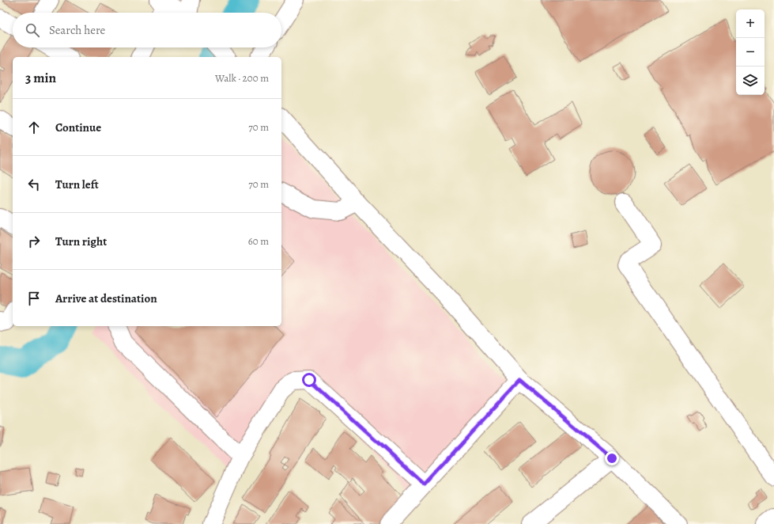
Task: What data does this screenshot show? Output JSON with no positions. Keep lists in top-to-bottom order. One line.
{"page":{"map_buttons":["+","−"],"search":"Search here","heading":["3 min","Walk · 200 m"],"list":[["Continue","70 m"],["Turn left","70 m"],["Turn right","60 m"],"Arrive at destination"]}}
